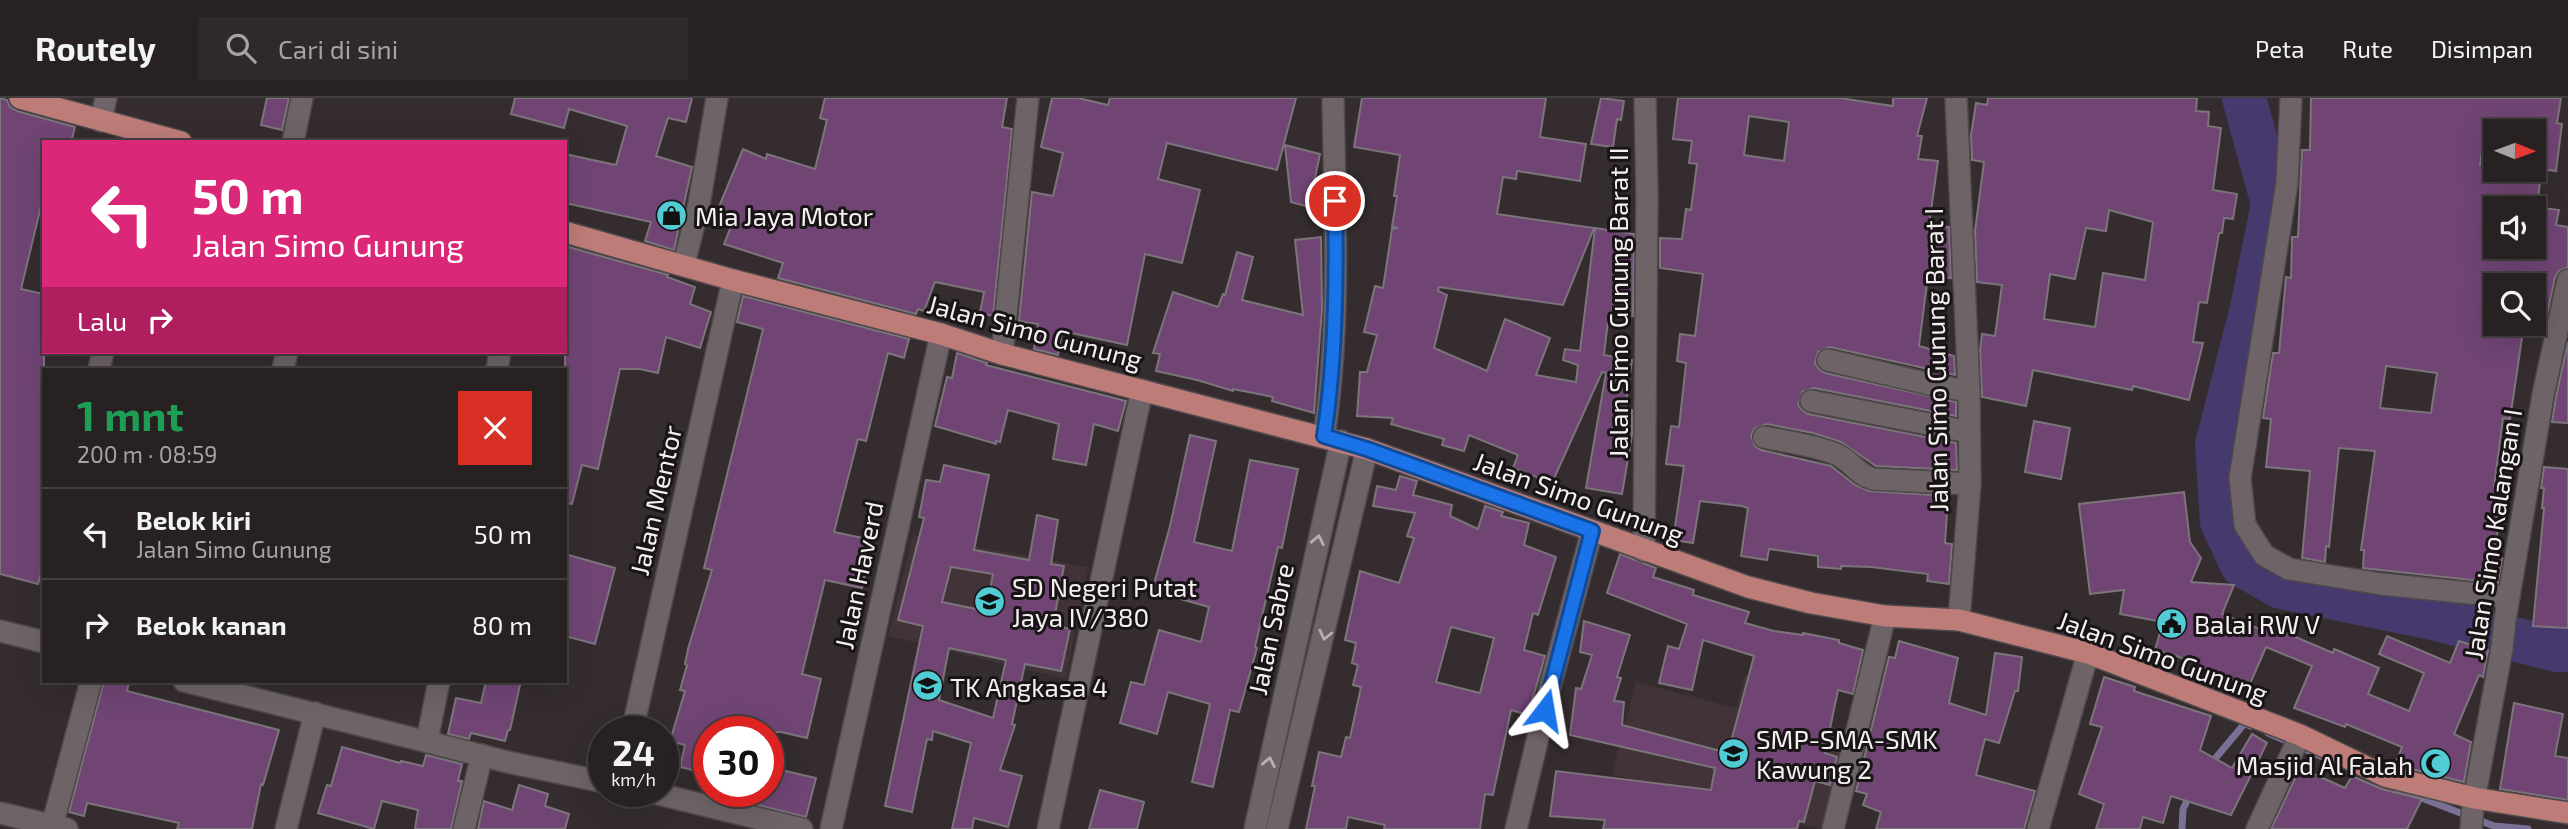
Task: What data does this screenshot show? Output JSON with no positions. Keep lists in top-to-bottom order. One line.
{"streets":{"main road":["Jalan Simo Gunung"],"street":["Jalan Simo Gunung Barat II","Jalan Simo Gunung Barat I","Jalan Mentor","Jalan Simo Kalangan I","Jalan Haverd","Jalan Sabre"]},"crossings":[["Jalan Simo Gunung Barat II","Jalan Simo Gunung"],["Jalan Simo Gunung","Jalan Simo Gunung Barat I"],["Jalan Simo Gunung","Jalan Mentor"],["Jalan Simo Gunung","Jalan Simo Kalangan I"],["Jalan Simo Gunung","Jalan Haverd"],["Jalan Simo Gunung","Jalan Sabre"]],"places":{"shop":["Mia Jaya Motor"],"school or university":["SD Negeri Putat Jaya IV/380","TK Angkasa 4","SMP-SMA-SMK Kawung 2"],"public building":["Balai RW V"],"mosque":["Masjid Al Falah"]},"north":"right","page":{"header":"Routely","search":"Cari di sini","nav":["Peta","Rute","Disimpan"],"turn":["50 m","Jalan Simo Gunung"],"then":"Lalu","heading":["1 mnt","200 m · 08:59"],"list":[{"name":"Belok kiri","note":"Jalan Simo Gunung","value":"50 m"},{"name":"Belok kanan","value":"80 m"}],"speed":"24 km/h","limit":"30"}}
